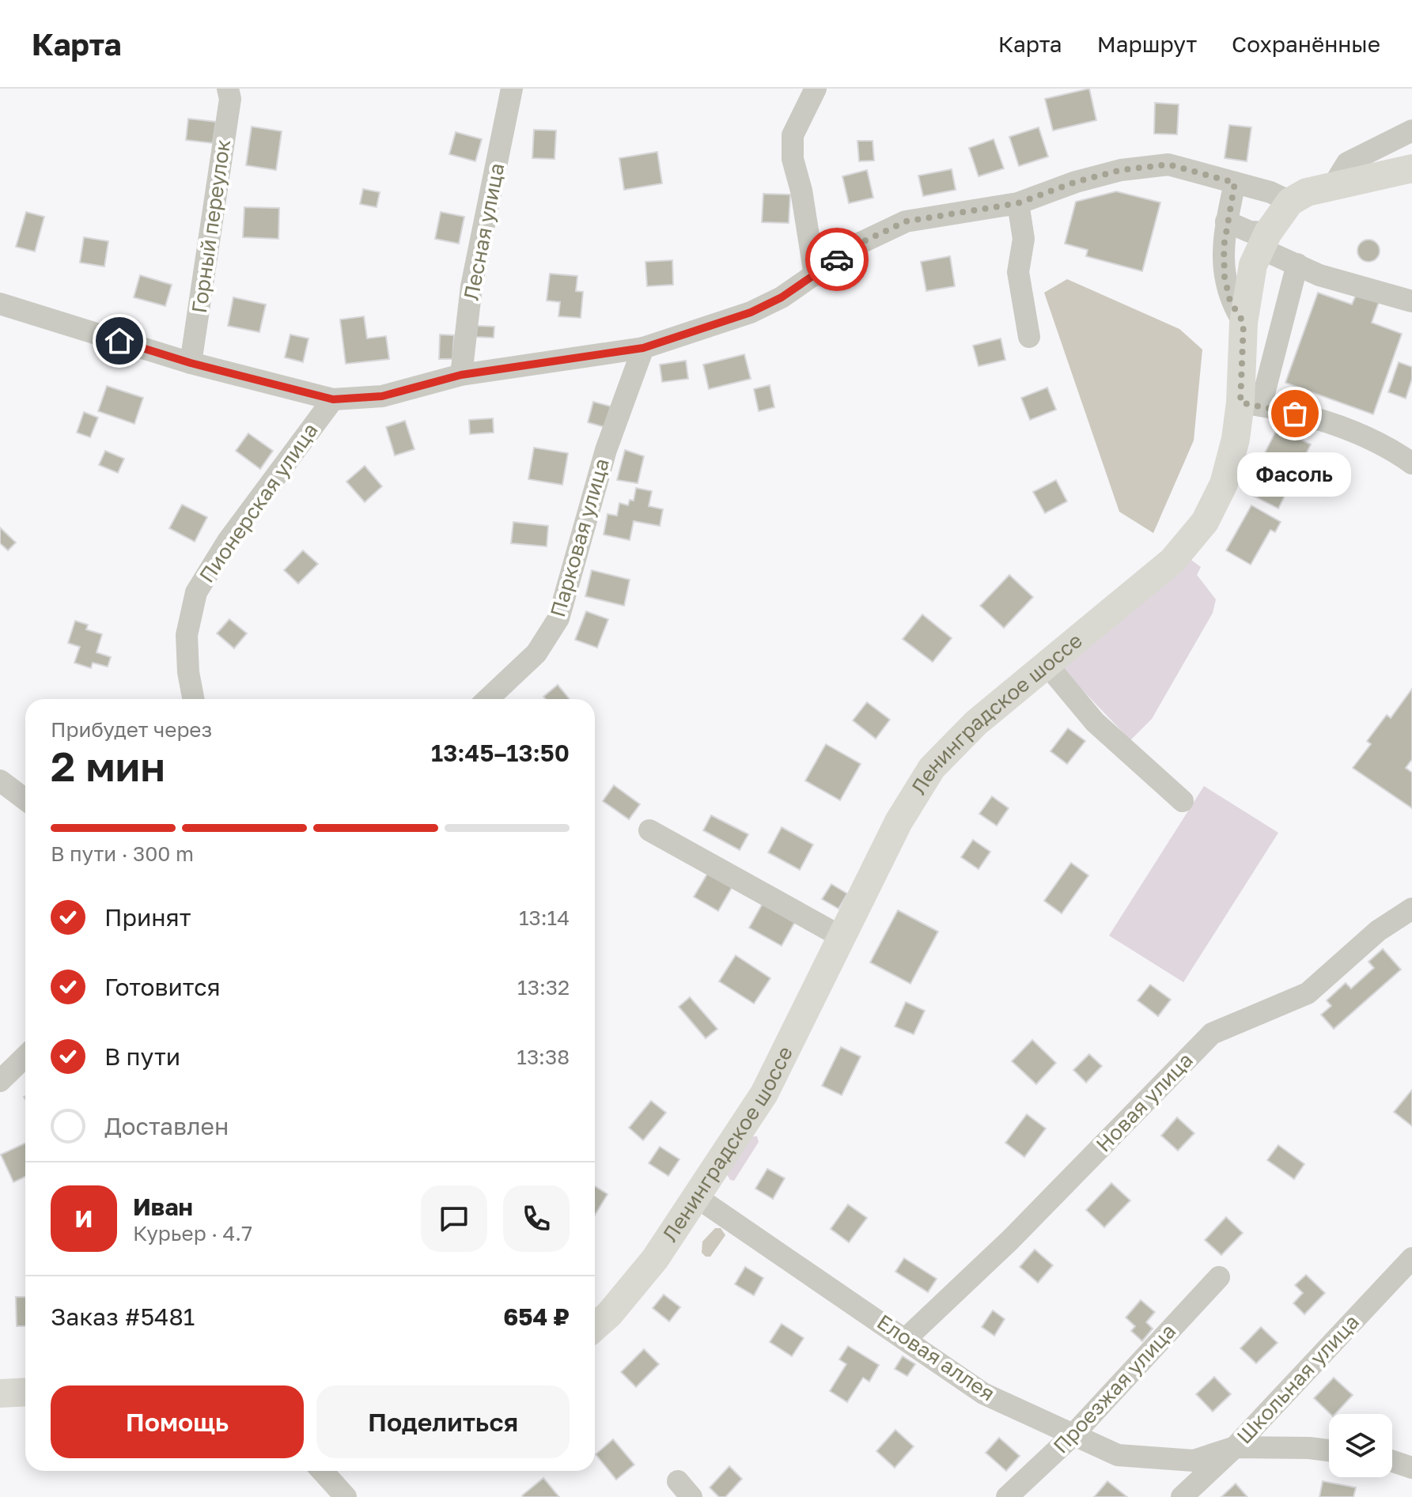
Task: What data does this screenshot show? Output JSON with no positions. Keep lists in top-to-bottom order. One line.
{"streets":{"main road":["Ленинградское шоссе"],"street":["Горный переулок","Лесная улица","Пионерская улица","Парковая улица","Новая улица","Еловая аллея","Школьная улица","Проезжая улица"]},"crossings":[["Ленинградское шоссе","Еловая аллея"],["Новая улица","Еловая аллея"],["Еловая аллея","Школьная улица"],["Еловая аллея","Проезжая улица"]],"places":["Фасоль"],"page":{"header":"Карта","nav":["Карта","Маршрут","Сохранённые"],"bubble":"Фасоль","heading":["2 мин","Прибудет через","13:45–13:50"],"panel":["Иван","Курьер · 4.7","Заказ #5481","654 ₽"],"bar":"В пути · 300 m","list":[["Принят","13:14"],["Готовится","13:32"],["В пути","13:38"],"Доставлен"],"round":"И","buttons":["Помощь","Поделиться"]}}
